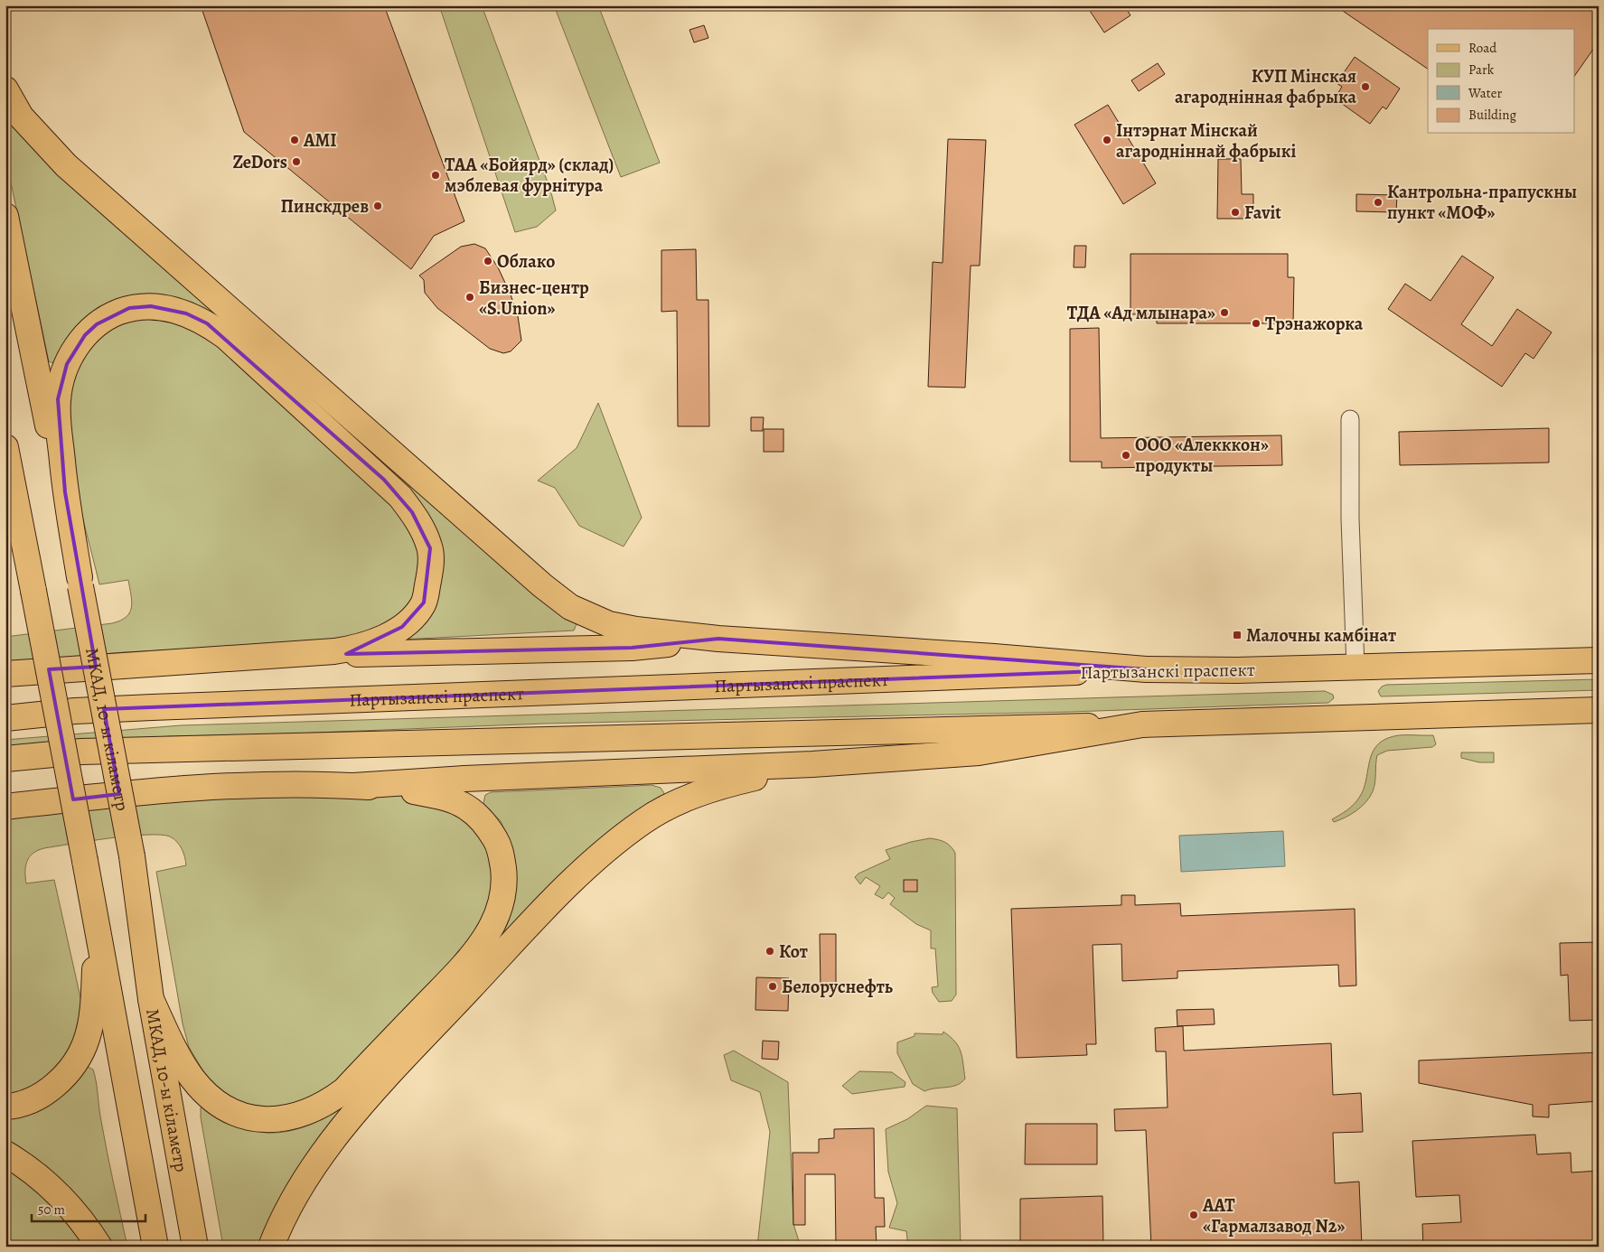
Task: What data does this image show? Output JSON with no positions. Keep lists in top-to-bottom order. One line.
{"streets":{"main road":["Партызанскі праспект","МКАД, 10-ы кіламетр"]},"places":{"other":["КУП Мінская агароднінная фабрыка","AMI","Інтэрнат Мінскай агародніннай фабрыкі","ZeDors","ТАА «Бойярд» (склад) мэблевая фурнітура","Кантрольна-прапускны пункт «МОФ»","Пинскдрев","Favit","Облако","Бизнес-центр «S.Union»","ТДА «Ад млынара»","Трэнажорка","ООО «Алекккон» продукты","Кот","Белоруснефть","ААТ «Гармалзавод N2»"],"transit":["Малочны камбінат"]},"legend":["Road","Park","Water","Building"],"scale_bar":"50 m"}
